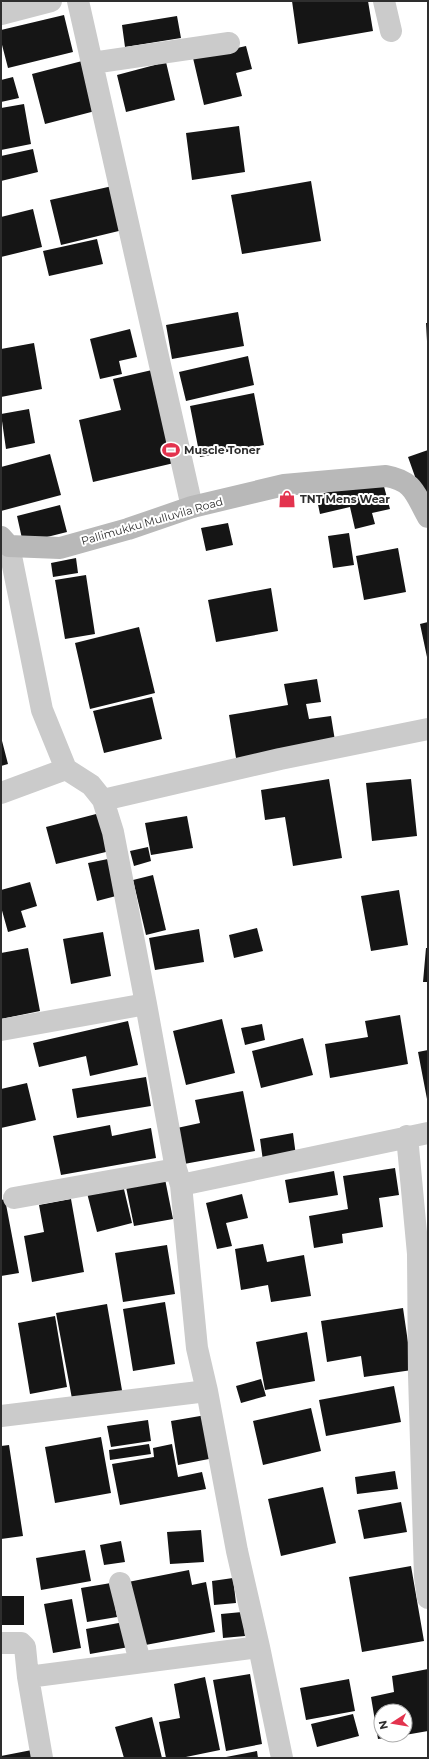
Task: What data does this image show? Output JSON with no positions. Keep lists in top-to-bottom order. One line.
{"streets":{"street":["Pallimukku Mulluvila Road"]},"places":{"sports":["Muscle Toner"],"shop":["TNT Mens Wear"]},"north":"left"}
